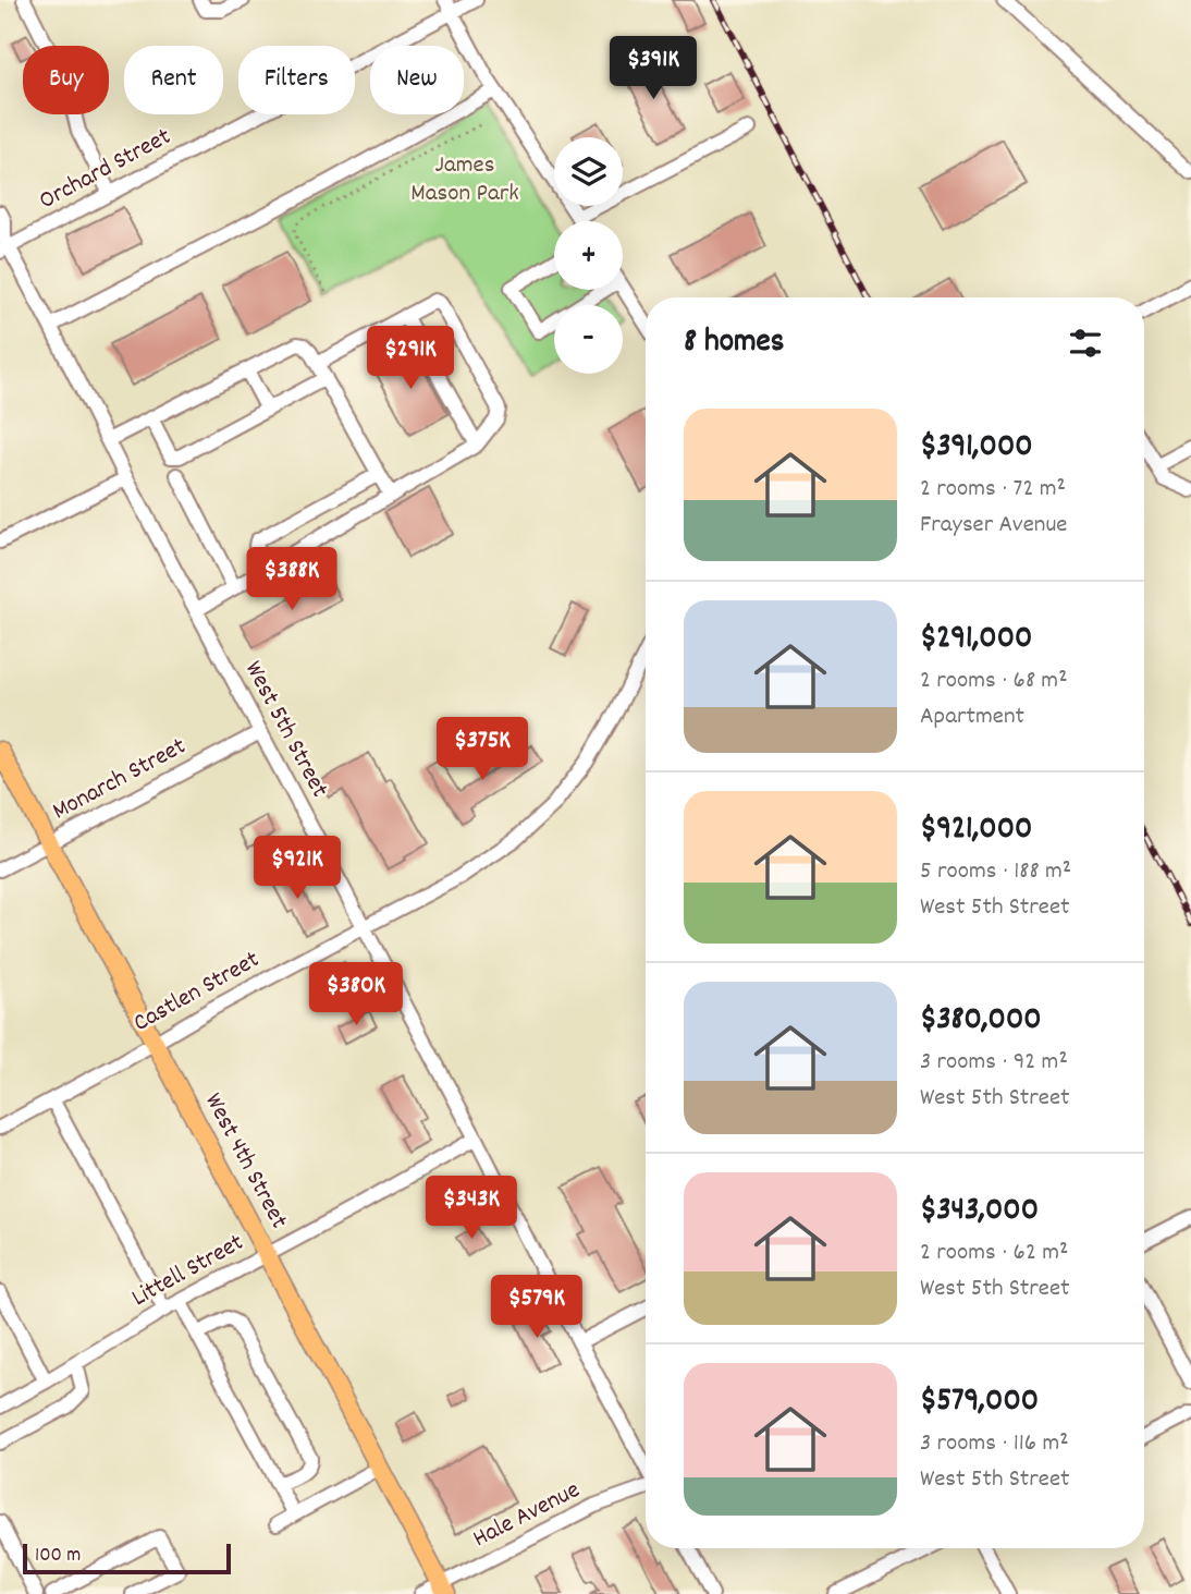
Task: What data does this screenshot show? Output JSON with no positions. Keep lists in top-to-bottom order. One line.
{"streets":{"main road":["West 4th Street"],"street":["Orchard Street","West 5th Street","Monarch Street","Castlen Street","Littell Street","Hale Avenue"]},"crossings":[["Orchard Street","West 5th Street"],["West 5th Street","Monarch Street"],["West 5th Street","Castlen Street"],["West 5th Street","Littell Street"],["Monarch Street","West 4th Street"],["Castlen Street","West 4th Street"],["West 4th Street","Littell Street"],["West 4th Street","Hale Avenue"]],"parks":["James Mason Park"],"scale_bar":"100 m","page":{"price":["$391K","$291K","$388K","$375K","$921K","$380K","$343K","$579K"],"chip":["Buy","Rent","Filters","New"],"map_buttons":["+","−"],"heading":"8 homes","list":[{"name":"$391,000","note":"2 rooms · 72 m² · Frayser Avenue"},{"name":"$291,000","note":"2 rooms · 68 m² · Apartment"},{"name":"$921,000","note":"5 rooms · 188 m² · West 5th Street"},{"name":"$380,000","note":"3 rooms · 92 m² · West 5th Street"},{"name":"$343,000","note":"2 rooms · 62 m² · West 5th Street"},{"name":"$579,000","note":"3 rooms · 116 m² · West 5th Street"}],"scale":"100 m"}}
